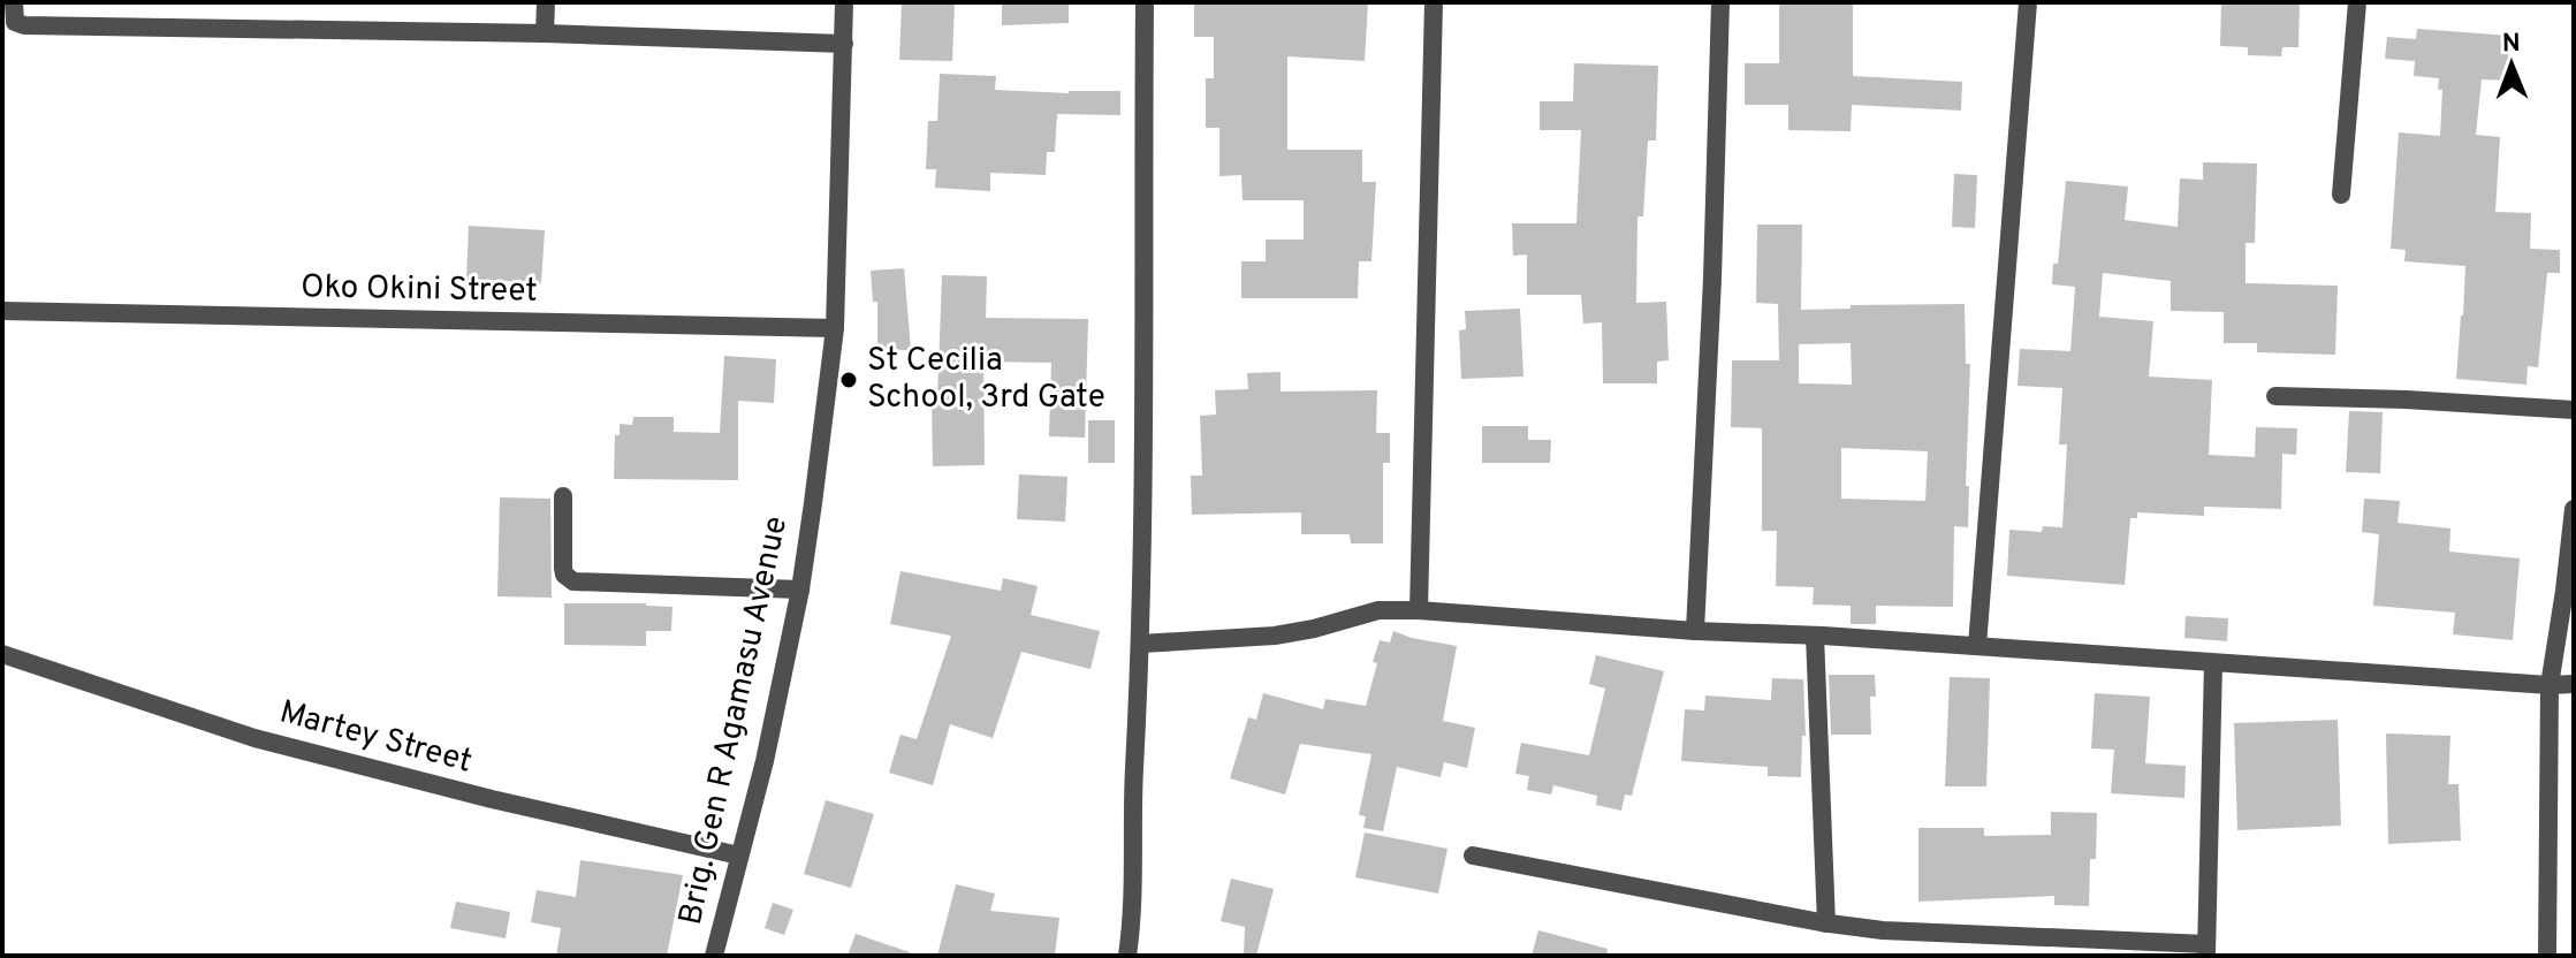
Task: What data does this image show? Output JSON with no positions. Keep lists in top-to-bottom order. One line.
{"streets":{"street":["Oko Okini Street","Brig. Gen R Agamasu Avenue","Martey Street"]},"crossings":[["Oko Okini Street","Brig. Gen R Agamasu Avenue"],["Brig. Gen R Agamasu Avenue","Martey Street"]],"places":["St Cecilia School, 3rd Gate"],"north":"top"}
